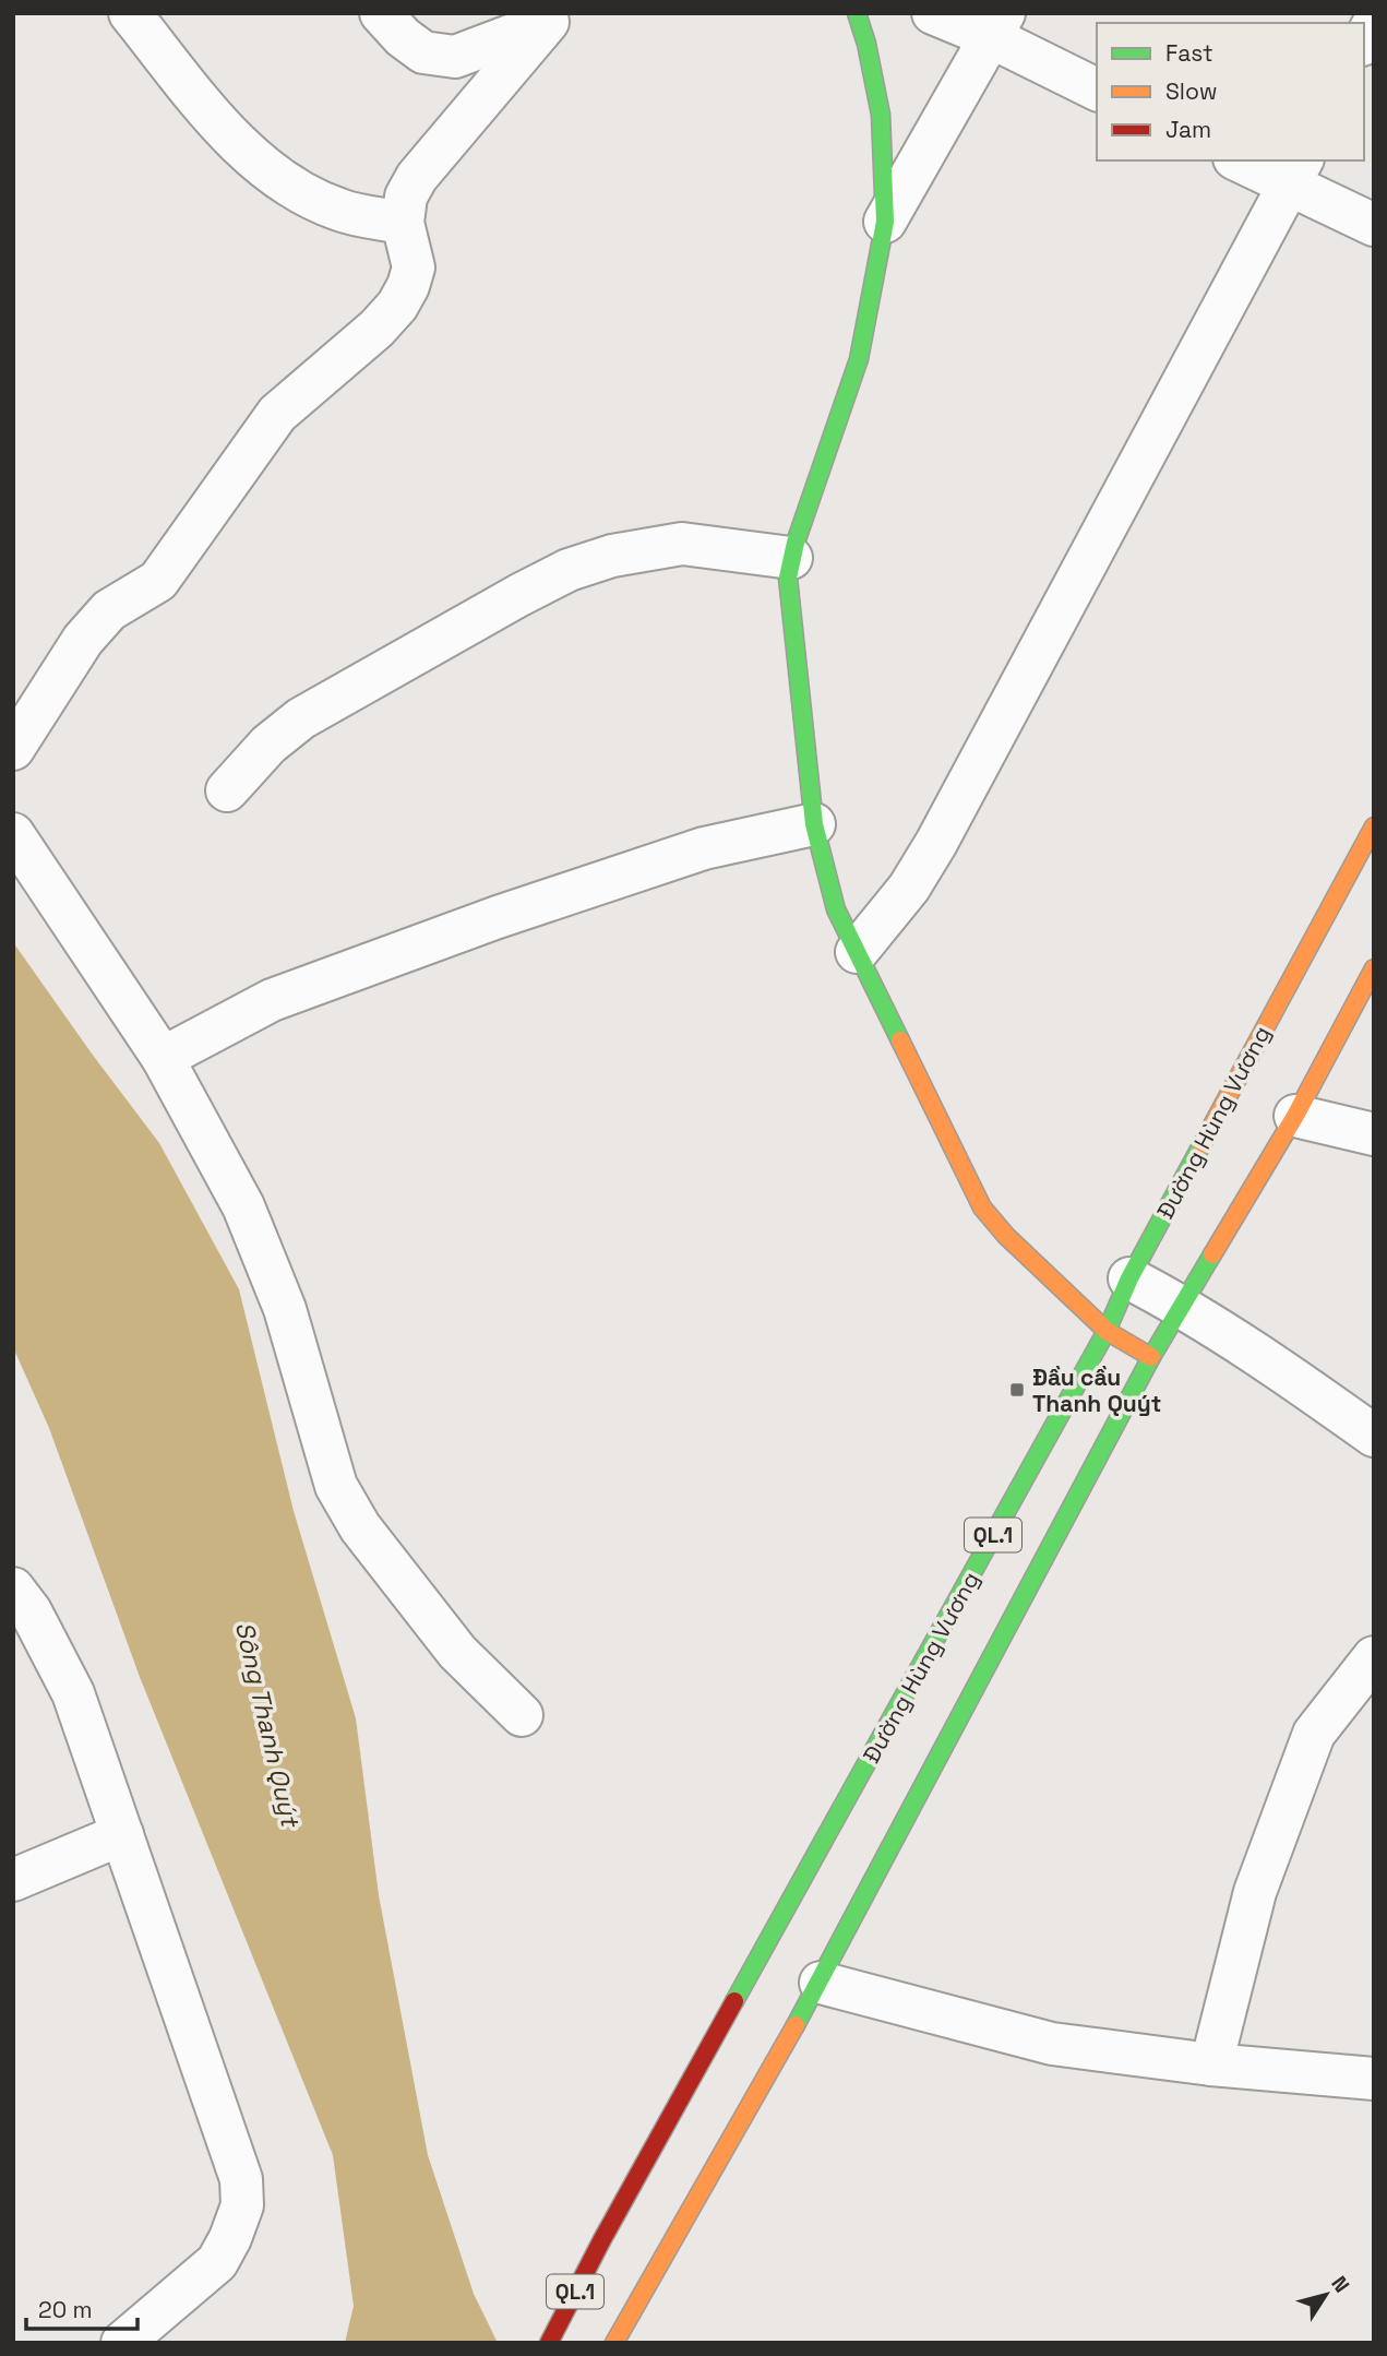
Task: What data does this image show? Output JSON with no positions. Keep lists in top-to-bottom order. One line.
{"streets":{"main road":["Đường Hùng Vương","QL.1"]},"water":["Sông Thanh Quýt"],"places":{"transit":["Đầu cầu Thanh Quýt"]},"legend":["Fast","Slow","Jam"],"scale_bar":"20 m","north":"top right"}
